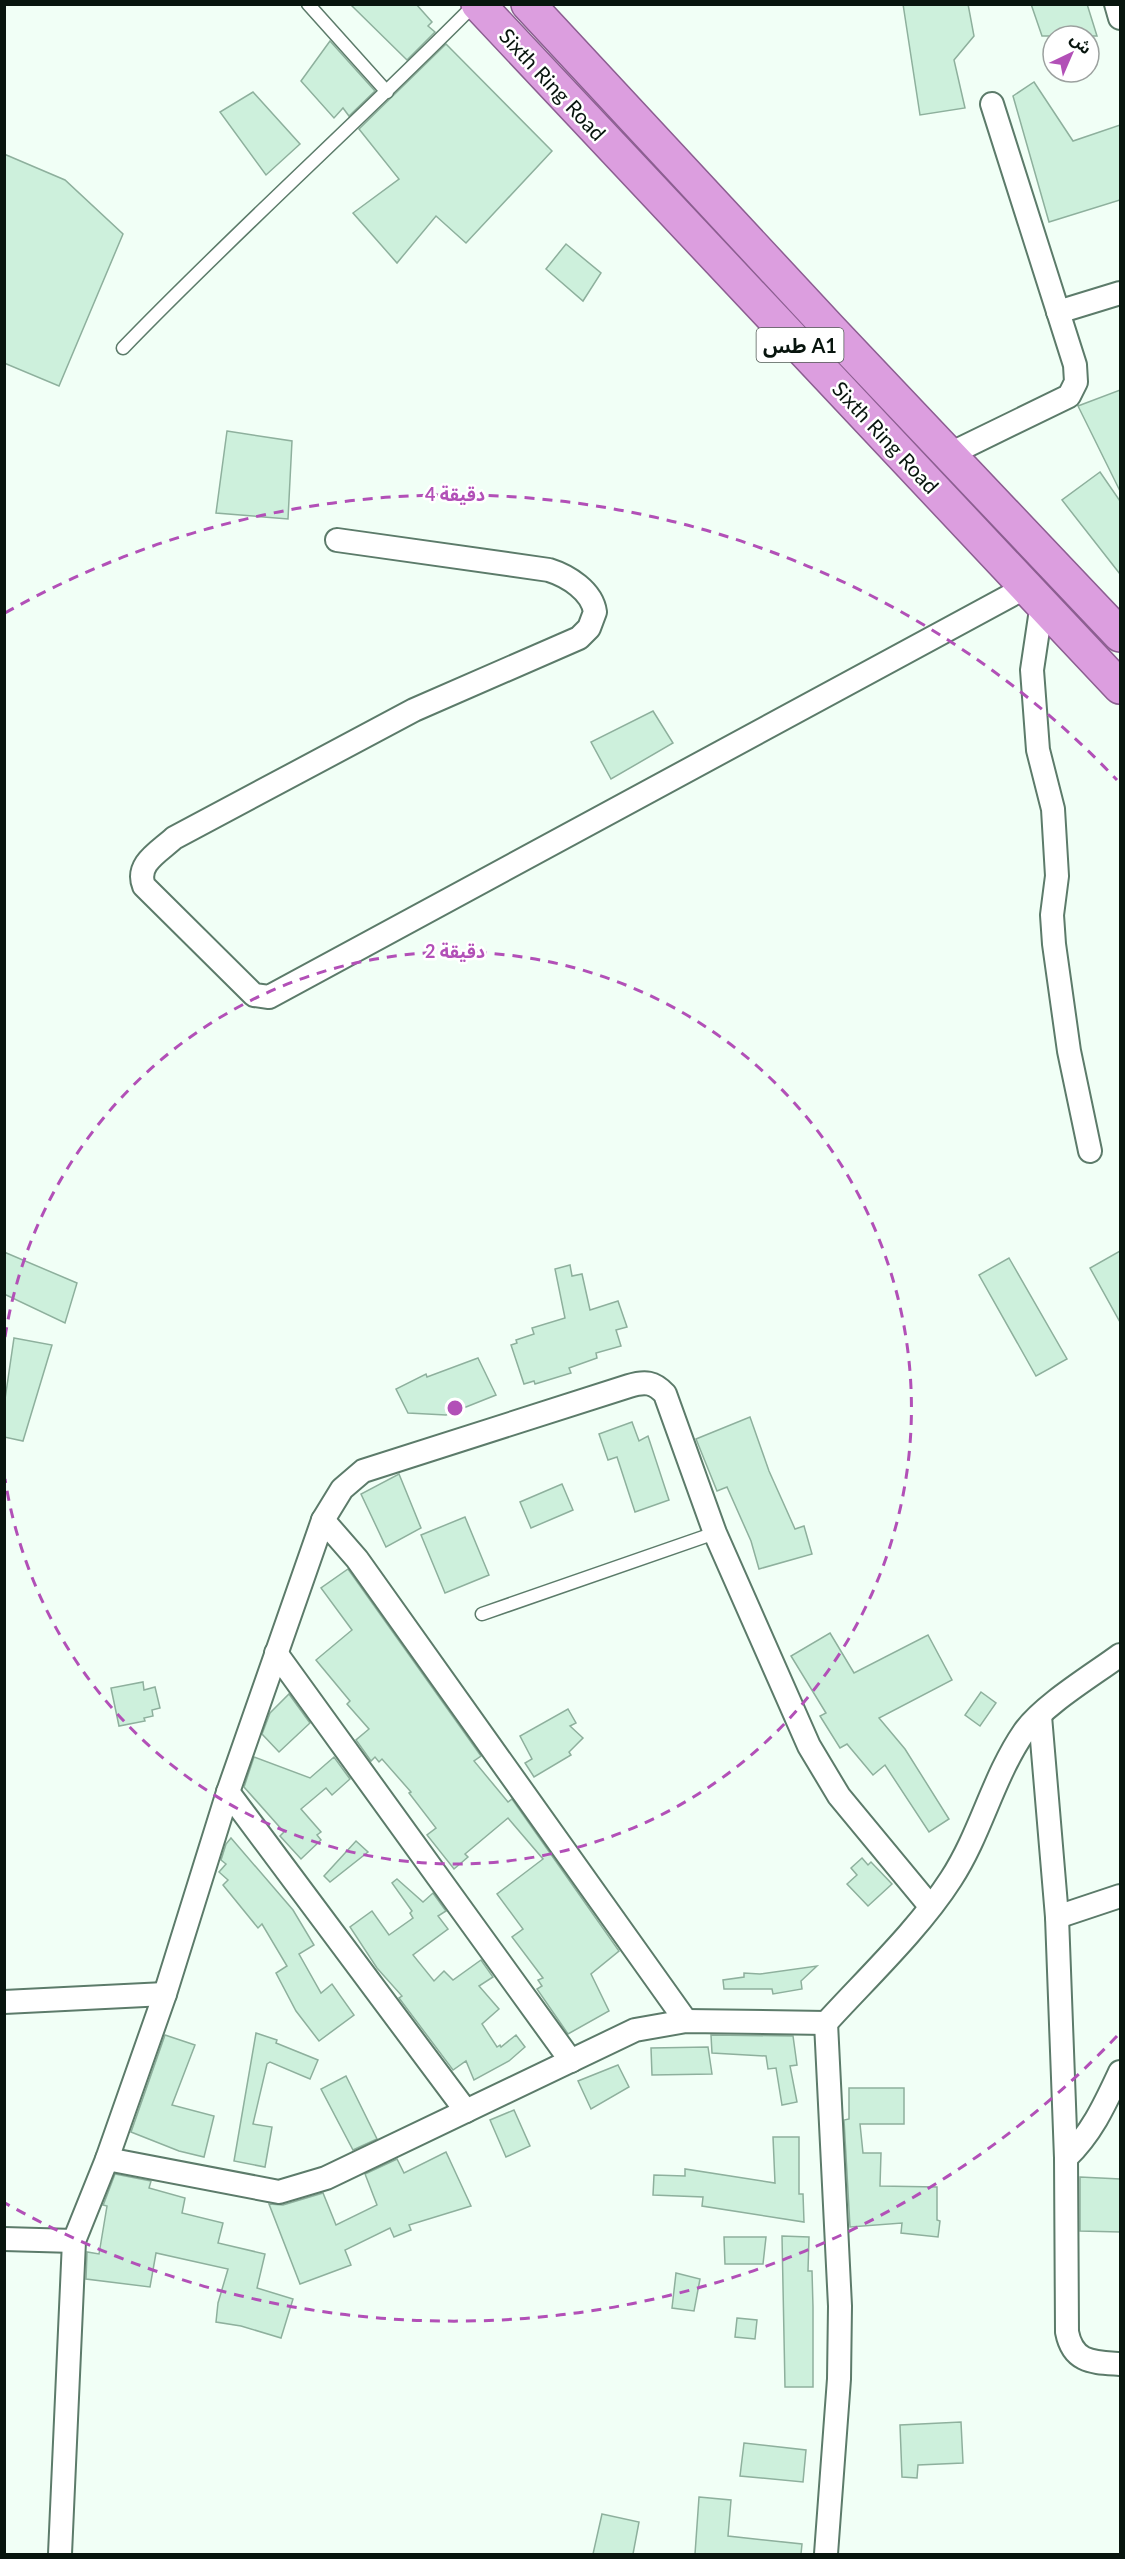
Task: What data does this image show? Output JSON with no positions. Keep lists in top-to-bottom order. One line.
{"streets":{"highway":["Sixth Ring Road","طس A1"]},"north":"top right","rings":["4 دقيقة","2 دقيقة"]}
